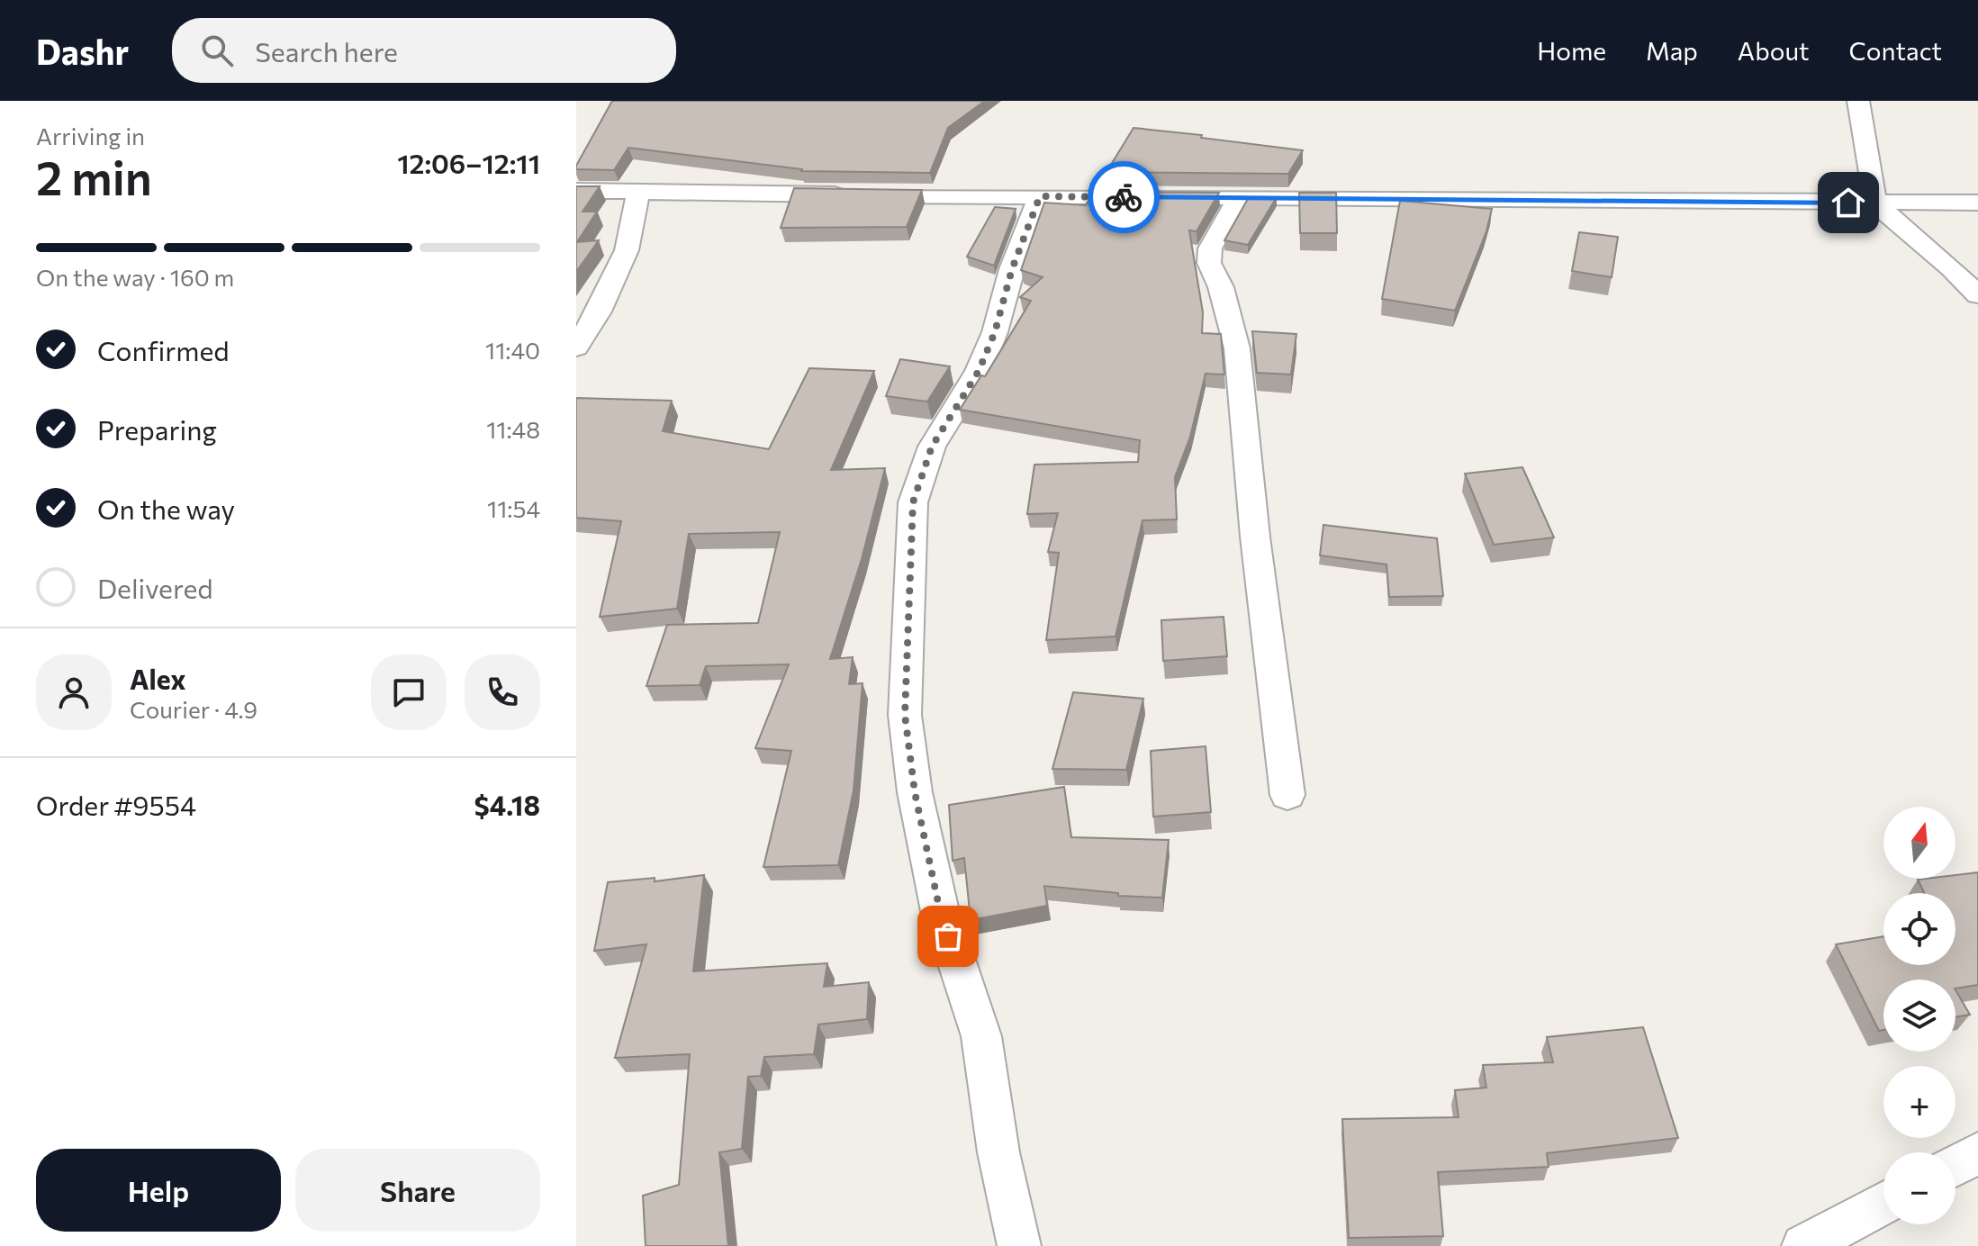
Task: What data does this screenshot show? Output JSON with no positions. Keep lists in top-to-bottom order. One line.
{"north":"top","page":{"header":"Dashr","search":"Search here","nav":["Home","Map","About","Contact"],"heading":["2 min","Arriving in","12:06–12:11"],"panel":["Alex","Courier · 4.9","Order #9554","$4.18"],"bar":"On the way · 160 m","list":[["Confirmed","11:40"],["Preparing","11:48"],["On the way","11:54"],"Delivered"],"map_buttons":["+","−"],"buttons":["Help","Share"]}}
